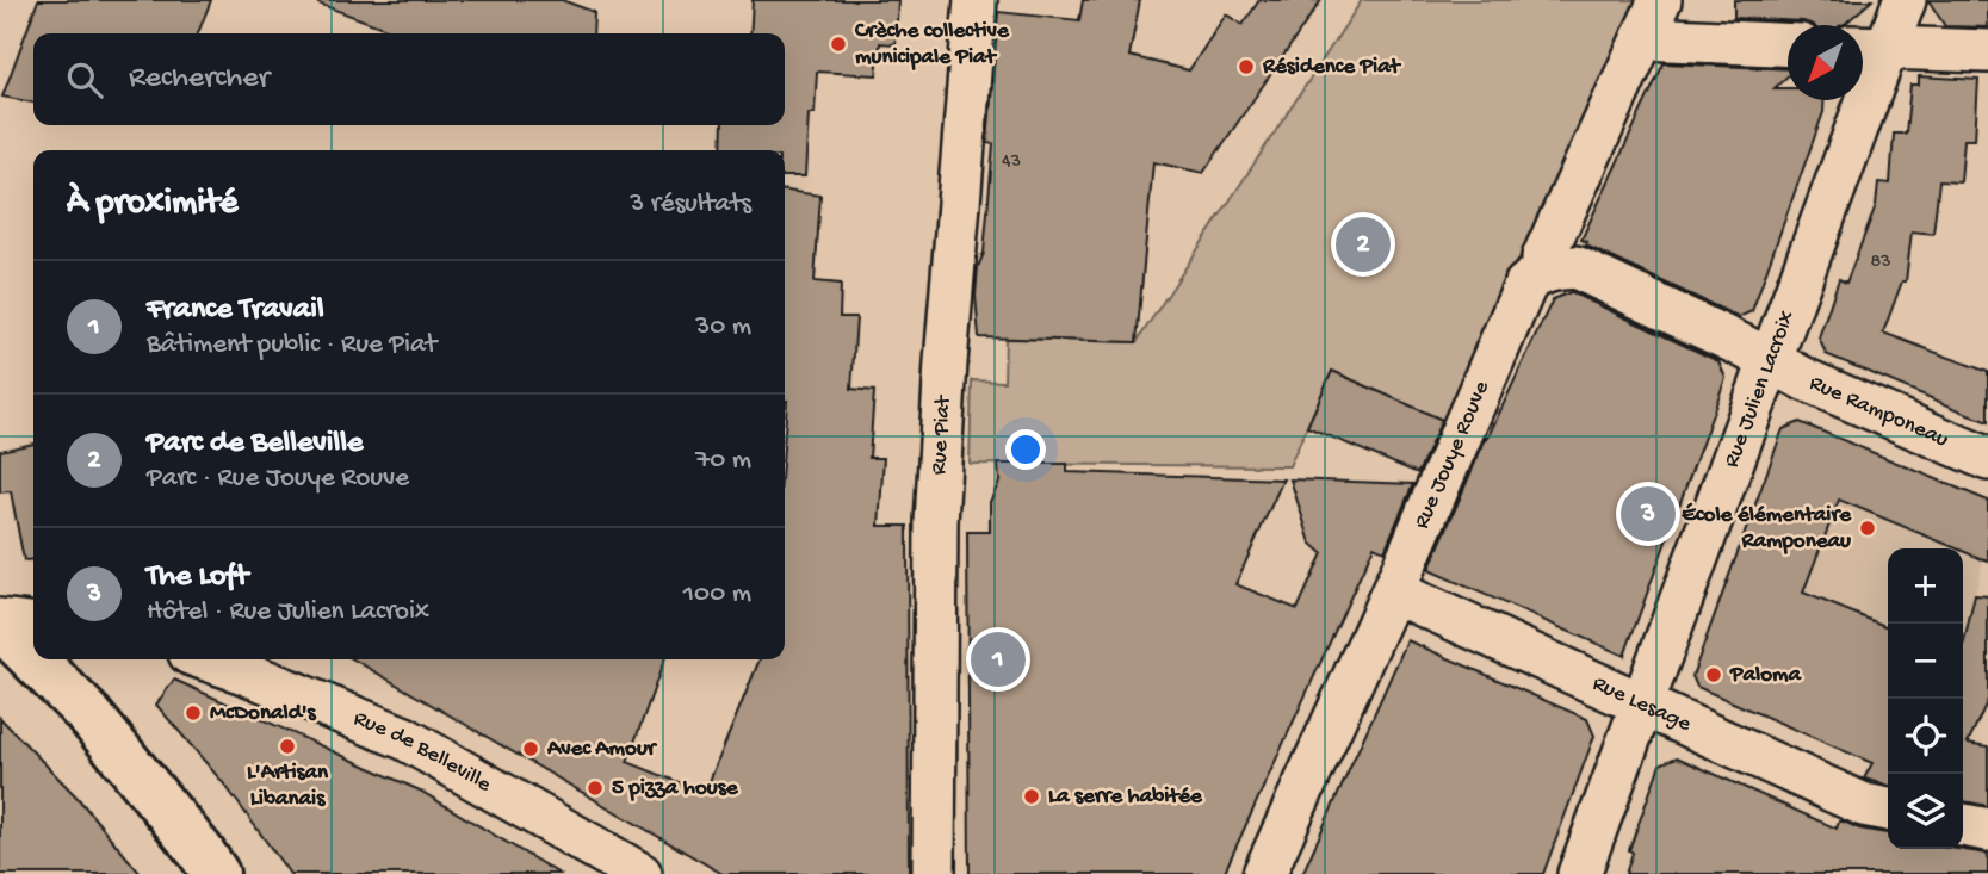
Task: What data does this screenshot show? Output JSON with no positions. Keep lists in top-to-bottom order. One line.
{"streets":{"street":["Rue Julien Lacroix","Rue Ramponeau","Rue Piat","Rue Jouye Rouve","Rue Lesage","Rue de Belleville"]},"crossings":[["Rue Julien Lacroix","Rue Ramponeau"],["Rue Julien Lacroix","Rue Lesage"],["Rue Jouye Rouve","Rue Lesage"]],"places":["Crèche collective municipale Piat","Résidence Piat","École élémentaire Ramponeau","Paloma","McDonald's","L'Artisan Libanais","Avec Amour","5 pizza house","La serre habitée"],"house_numbers":["43","83"],"north":"bottom left","page":{"search":"Rechercher","heading":["À proximité","3 résultats"],"pins":["2","3","1"],"list":[{"mark":"1","name":"France Travail","note":"Bâtiment public · Rue Piat","value":"30 m"},{"mark":"2","name":"Parc de Belleville","note":"Parc · Rue Jouye Rouve","value":"70 m"},{"mark":"3","name":"The Loft","note":"Hôtel · Rue Julien Lacroix","value":"100 m"}],"map_buttons":["+","−"]}}
